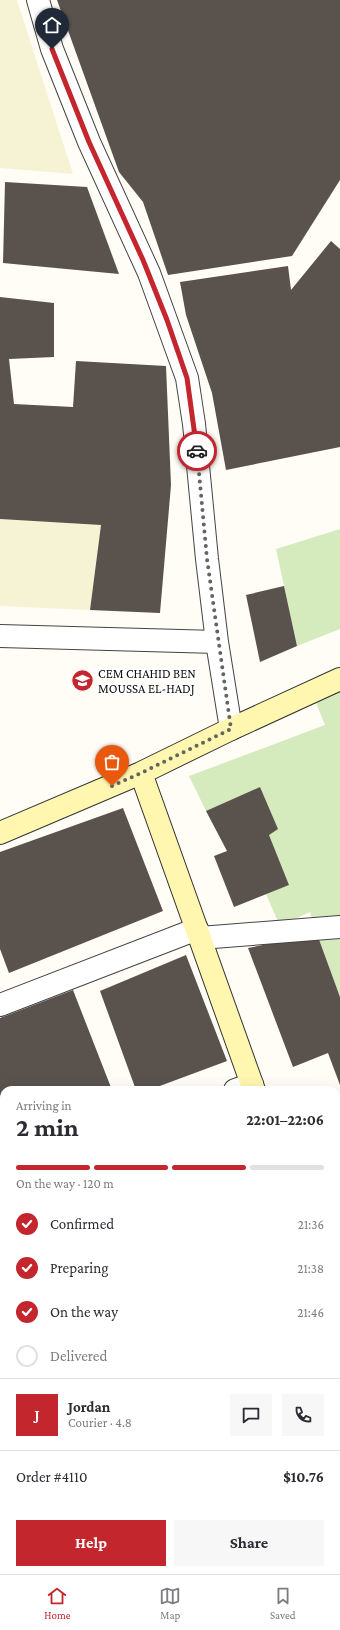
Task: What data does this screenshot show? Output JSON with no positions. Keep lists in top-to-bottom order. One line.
{"places":{"school or university":["CEM CHAHID BEN MOUSSA EL-HADJ"]},"page":{"heading":["2 min","Arriving in","22:01–22:06"],"panel":["Jordan","Courier · 4.8","Order #4110","$10.76"],"bar":"On the way · 120 m","list":[["Confirmed","21:36"],["Preparing","21:38"],["On the way","21:46"],"Delivered"],"round":"J","buttons":["Help","Share"],"tabs":["Home","Map","Saved"]}}
